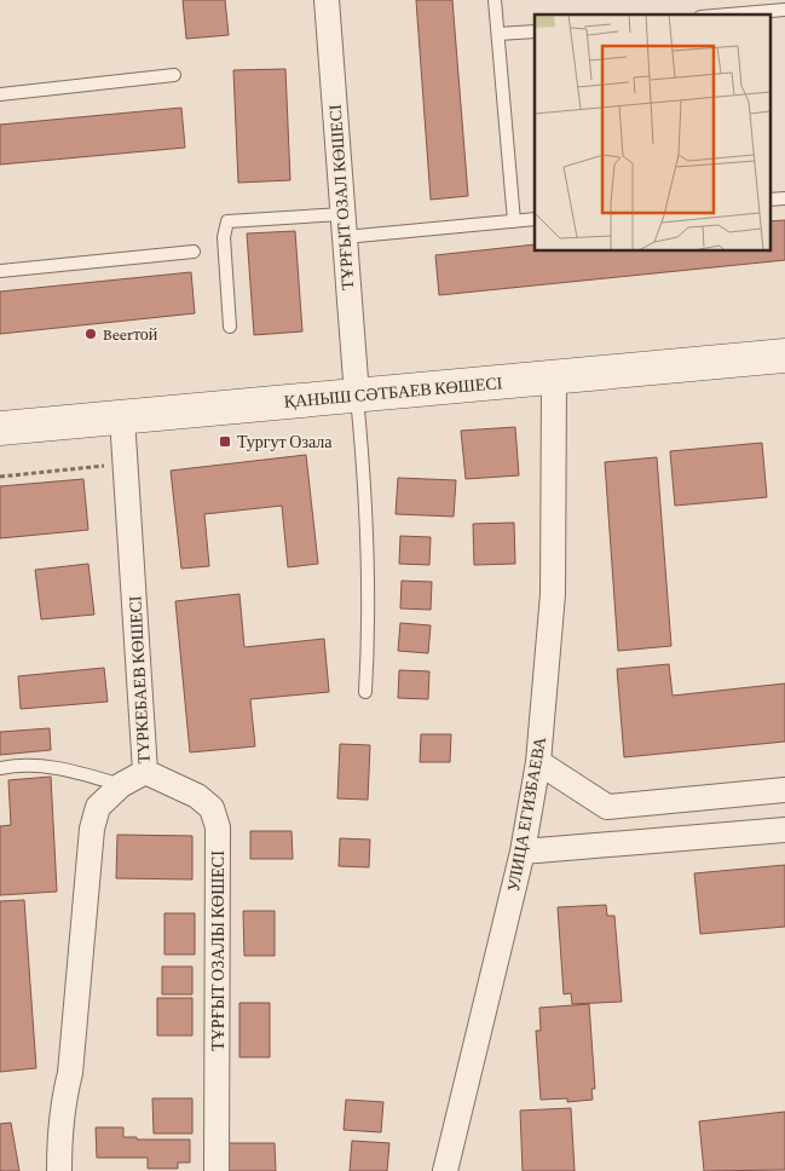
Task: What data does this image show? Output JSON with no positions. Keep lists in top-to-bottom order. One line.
{"streets":{"main road":["ҚАНЫШ СӘТБАЕВ КӨШЕСІ"],"street":["ТҰРҒЫТ ОЗАЛ КӨШЕСІ","ТҮРКЕБАЕВ КӨШЕСІ","УЛИЦА ЕГИЗБАЕВА","ТҰРҒЫТ ОЗАЛЫ КӨШЕСІ"]},"crossings":[["ТҰРҒЫТ ОЗАЛ КӨШЕСІ","ҚАНЫШ СӘТБАЕВ КӨШЕСІ"],["ҚАНЫШ СӘТБАЕВ КӨШЕСІ","ТҮРКЕБАЕВ КӨШЕСІ"],["ҚАНЫШ СӘТБАЕВ КӨШЕСІ","УЛИЦА ЕГИЗБАЕВА"],["ТҮРКЕБАЕВ КӨШЕСІ","ТҰРҒЫТ ОЗАЛЫ КӨШЕСІ"]],"places":{"other":["Beerтой"],"transit":["Тургут Озала"]}}
